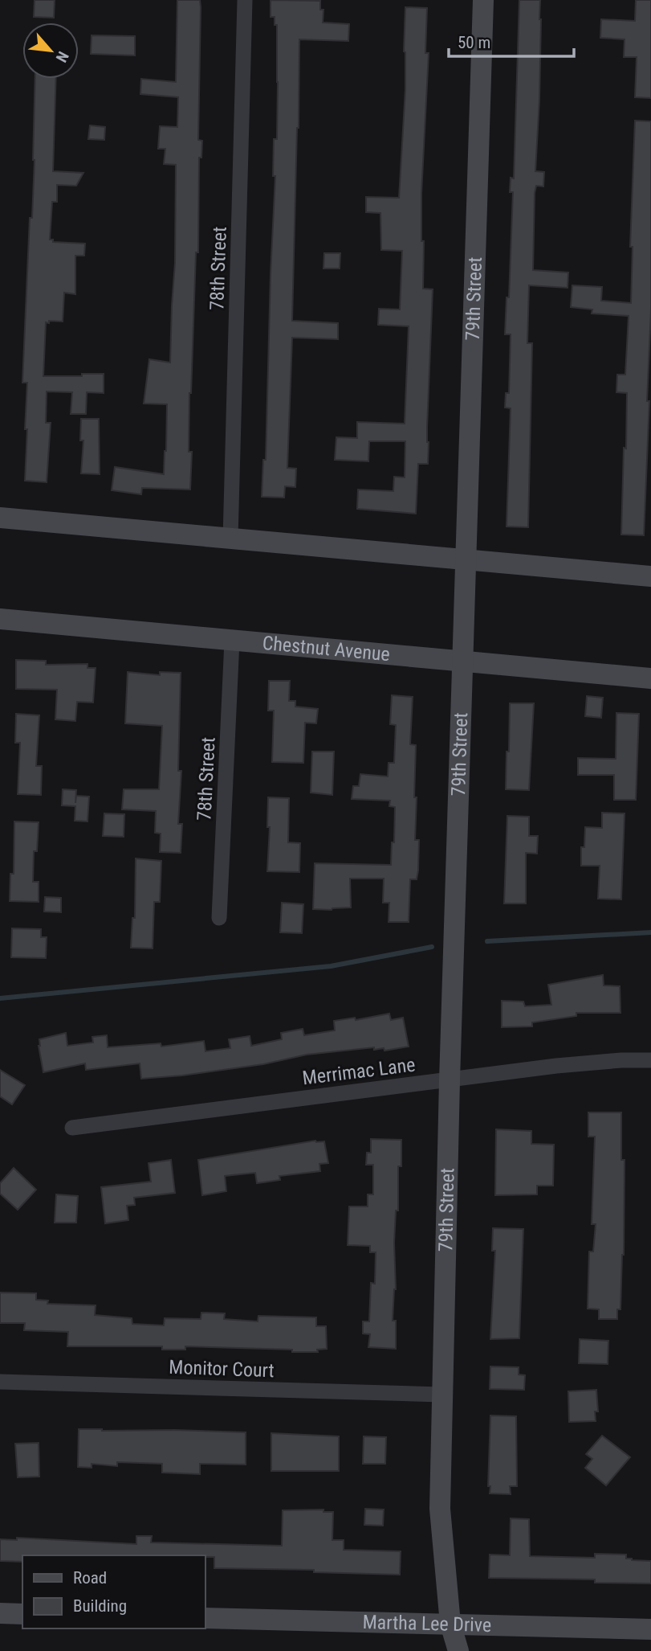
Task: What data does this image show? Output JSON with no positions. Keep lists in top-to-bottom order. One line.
{"streets":{"street":["78th Street","79th Street","Chestnut Avenue","Merrimac Lane","Monitor Court","Martha Lee Drive"]},"crossings":[["78th Street","Chestnut Avenue"],["79th Street","Chestnut Avenue"],["79th Street","Merrimac Lane"],["79th Street","Monitor Court"],["79th Street","Martha Lee Drive"]],"legend":["Road","Building"],"scale_bar":"50 m","north":"bottom right"}
